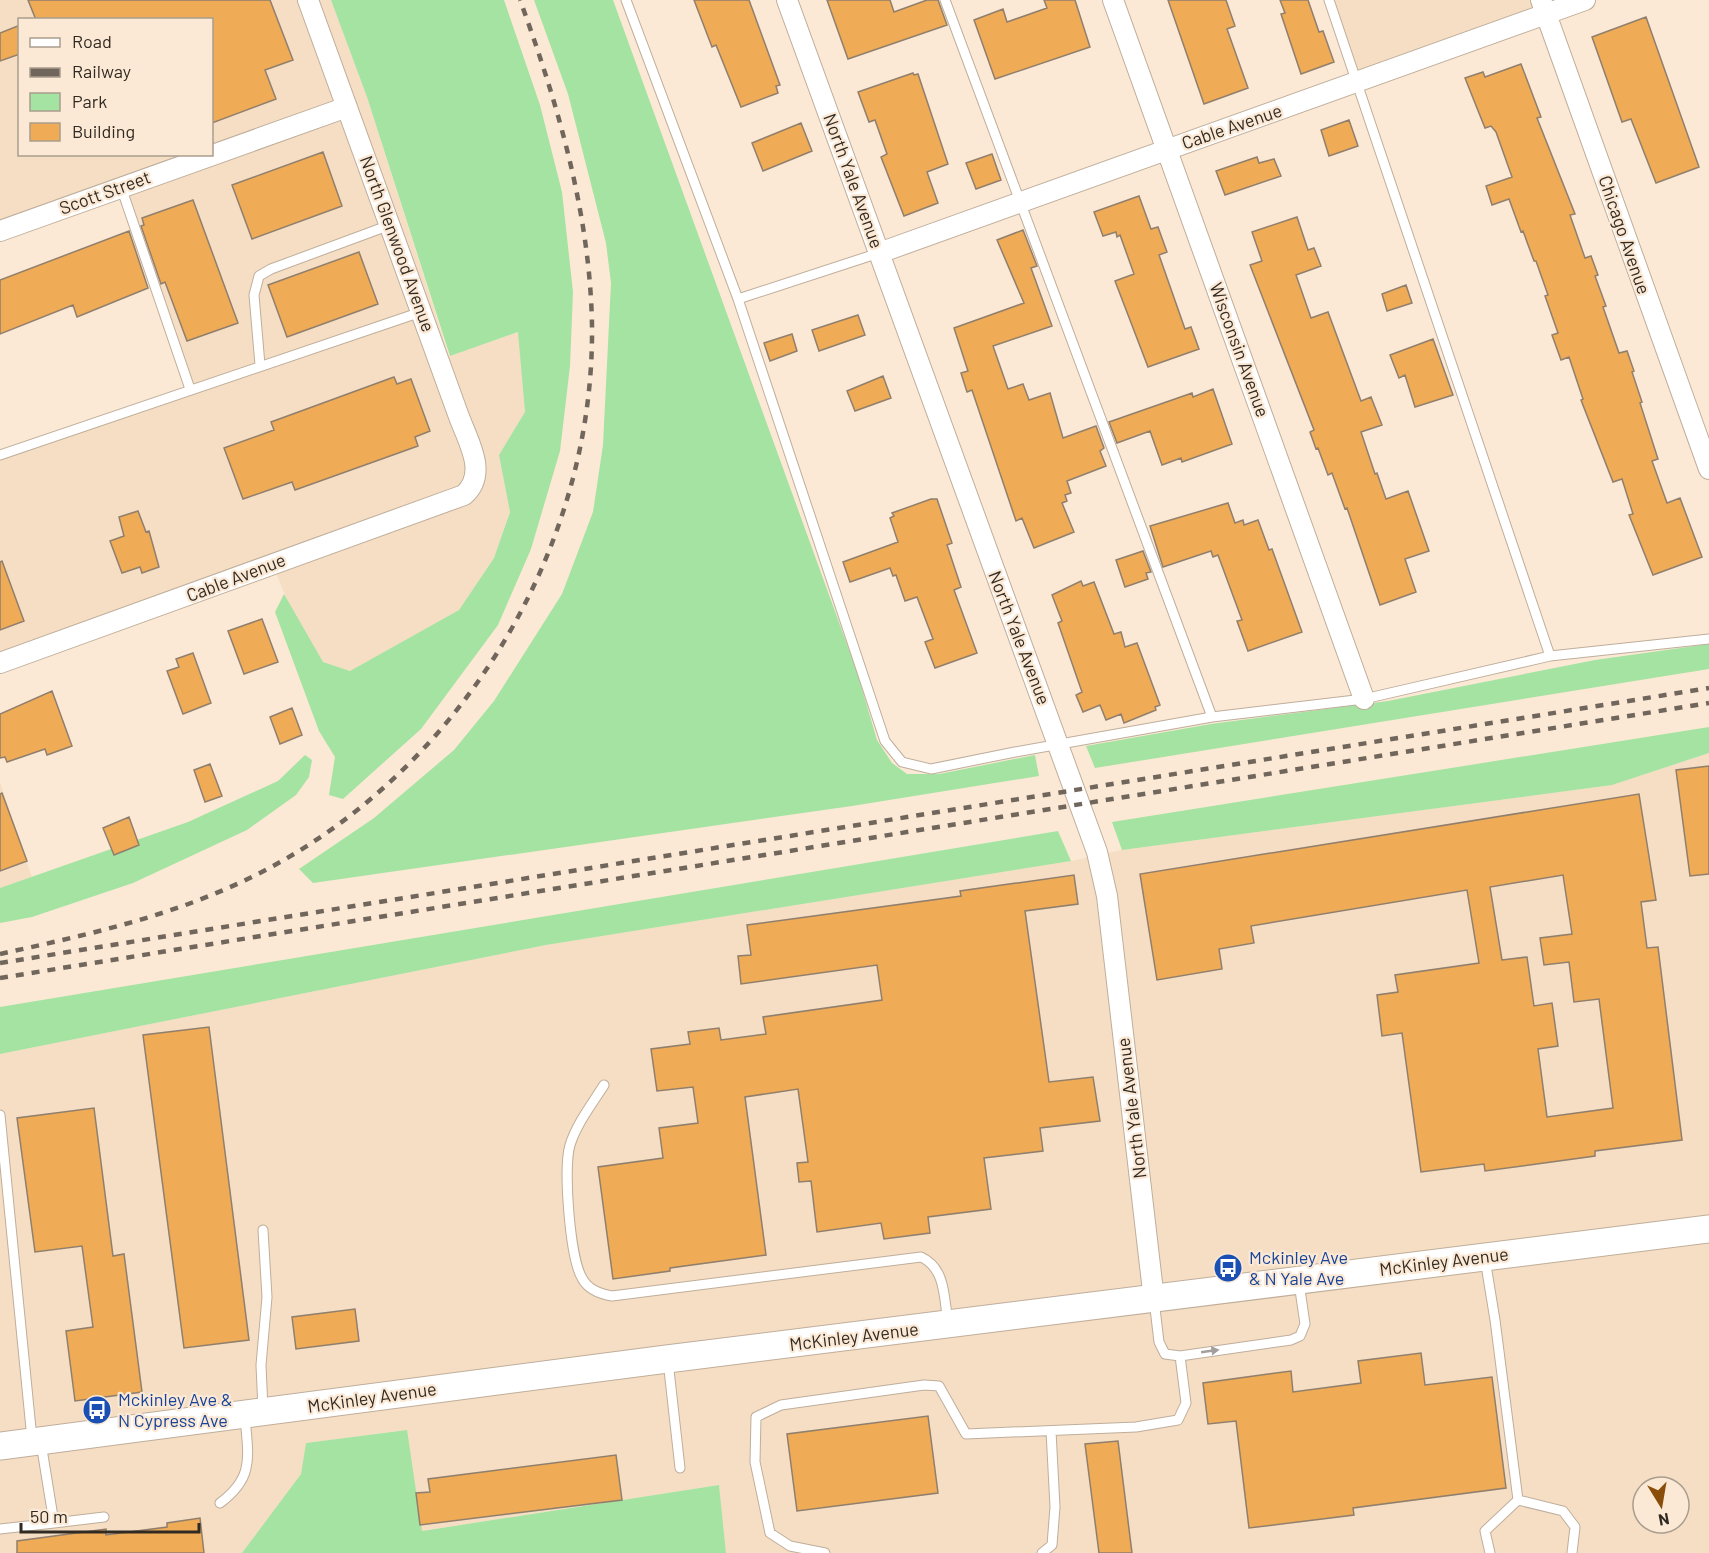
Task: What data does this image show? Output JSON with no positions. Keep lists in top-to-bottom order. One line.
{"streets":{"main road":["McKinley Avenue"],"street":["Cable Avenue","North Yale Avenue","Scott Street","Chicago Avenue","North Glenwood Avenue","Wisconsin Avenue"]},"crossings":[["Cable Avenue","North Yale Avenue"],["Cable Avenue","Chicago Avenue"],["Cable Avenue","North Glenwood Avenue"],["Cable Avenue","Wisconsin Avenue"],["North Yale Avenue","McKinley Avenue"],["Scott Street","North Glenwood Avenue"]],"places":{"bus stop":["Mckinley Ave & N Yale Ave","Mckinley Ave & N Cypress Ave"]},"legend":["Road","Railway","Park","Building"],"scale_bar":"50 m","north":"bottom"}
